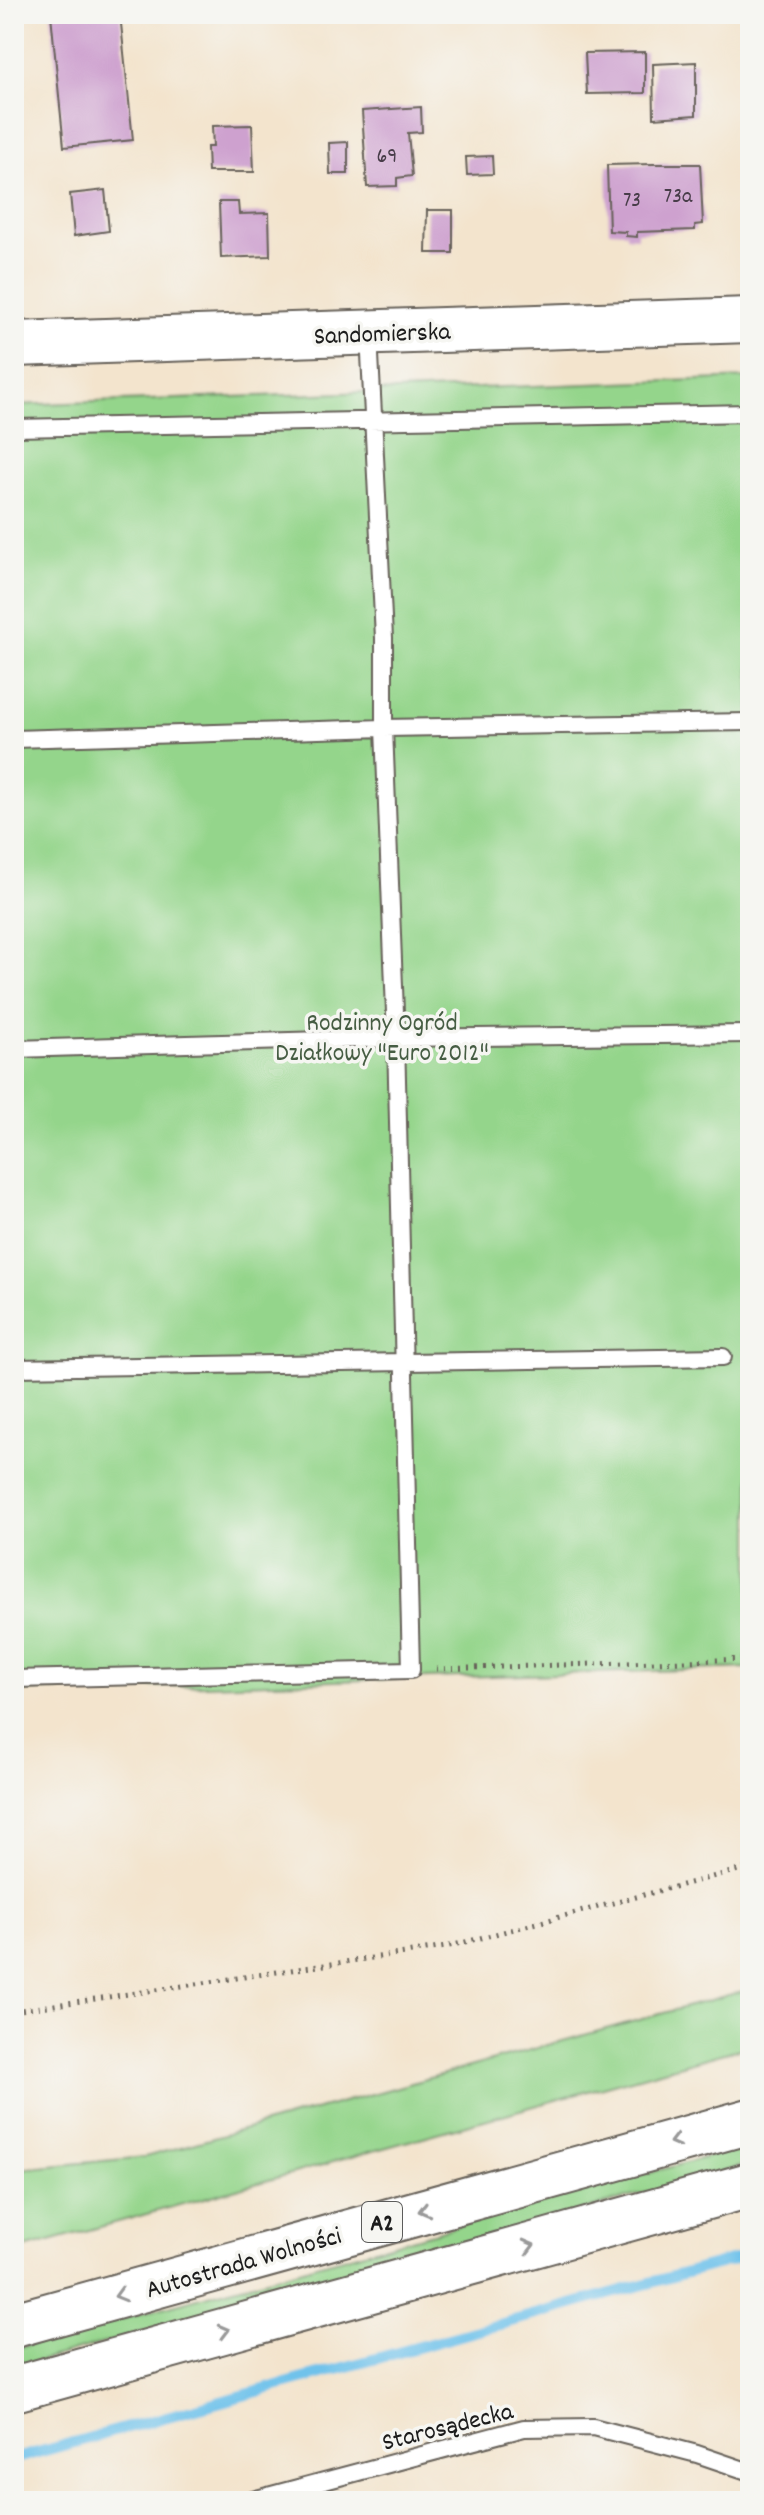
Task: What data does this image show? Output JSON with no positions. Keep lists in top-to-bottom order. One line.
{"streets":{"main road":["Sandomierska","A2","Autostrada Wolności"],"lane":["Starosądecka"]},"parks":["Rodzinny Ogród Działkowy \"Euro 2012\""],"house_numbers":["69","73a","73"]}
